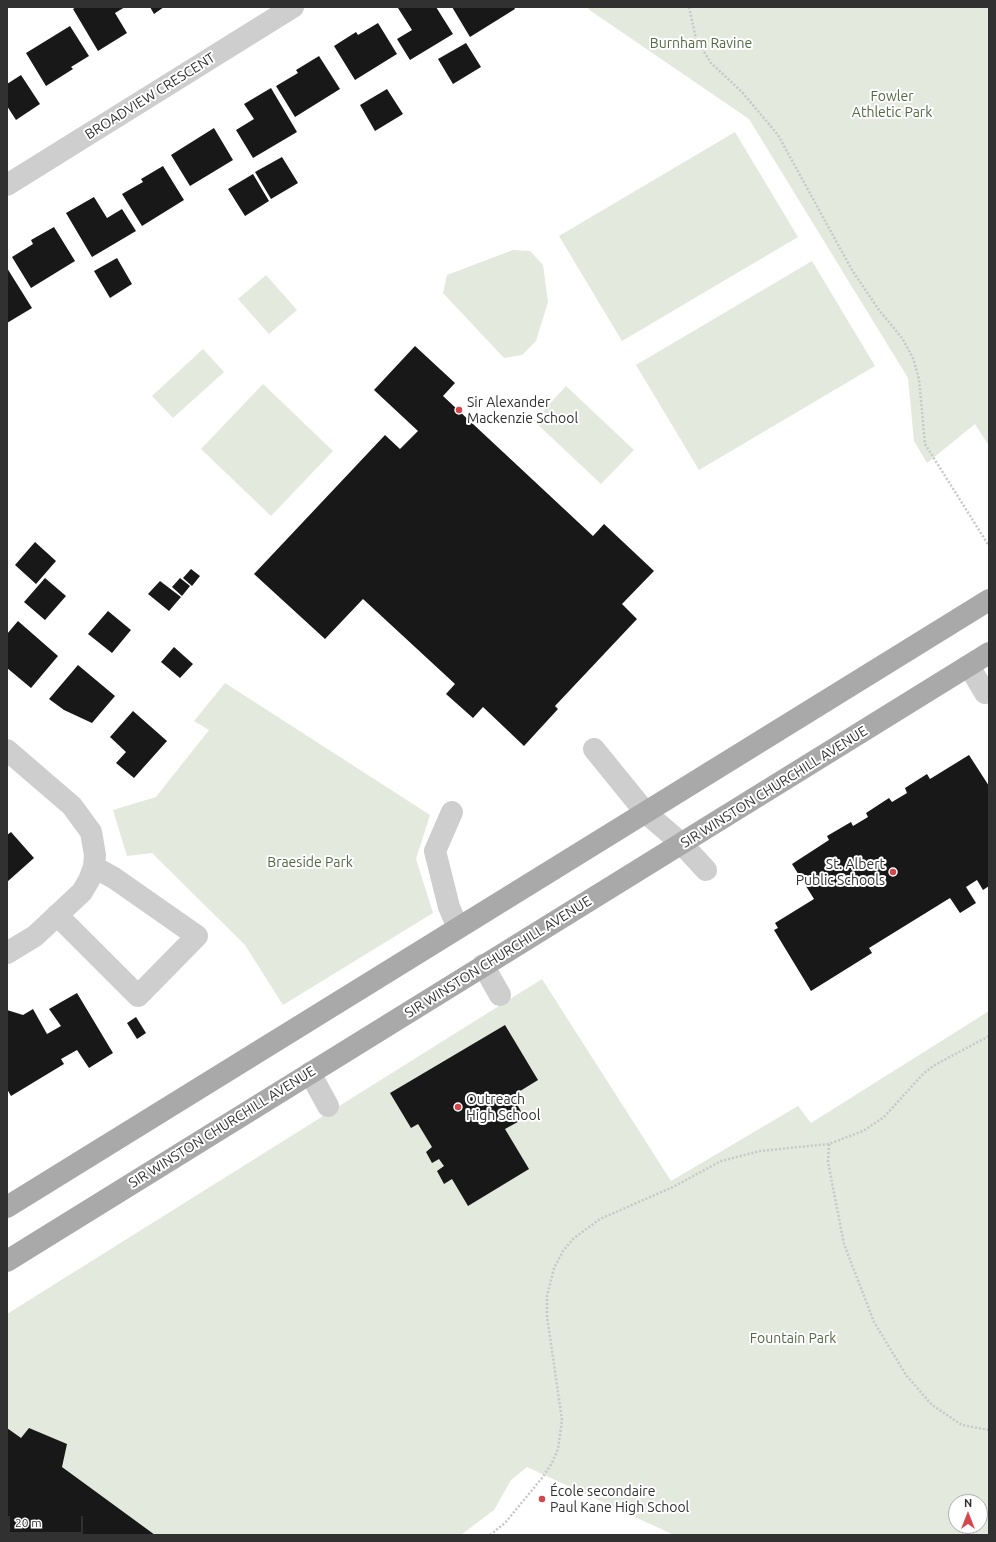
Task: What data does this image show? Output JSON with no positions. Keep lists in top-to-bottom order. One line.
{"streets":{"main road":["SIR WINSTON CHURCHILL AVENUE"],"street":["BROADVIEW CRESCENT"]},"parks":["Burnham Ravine","Fowler Athletic Park","Braeside Park","Fountain Park"],"places":["Sir Alexander Mackenzie School","St. Albert Public Schools","Outreach High School","École secondaire Paul Kane High School"],"scale_bar":"20 m","north":"top"}
